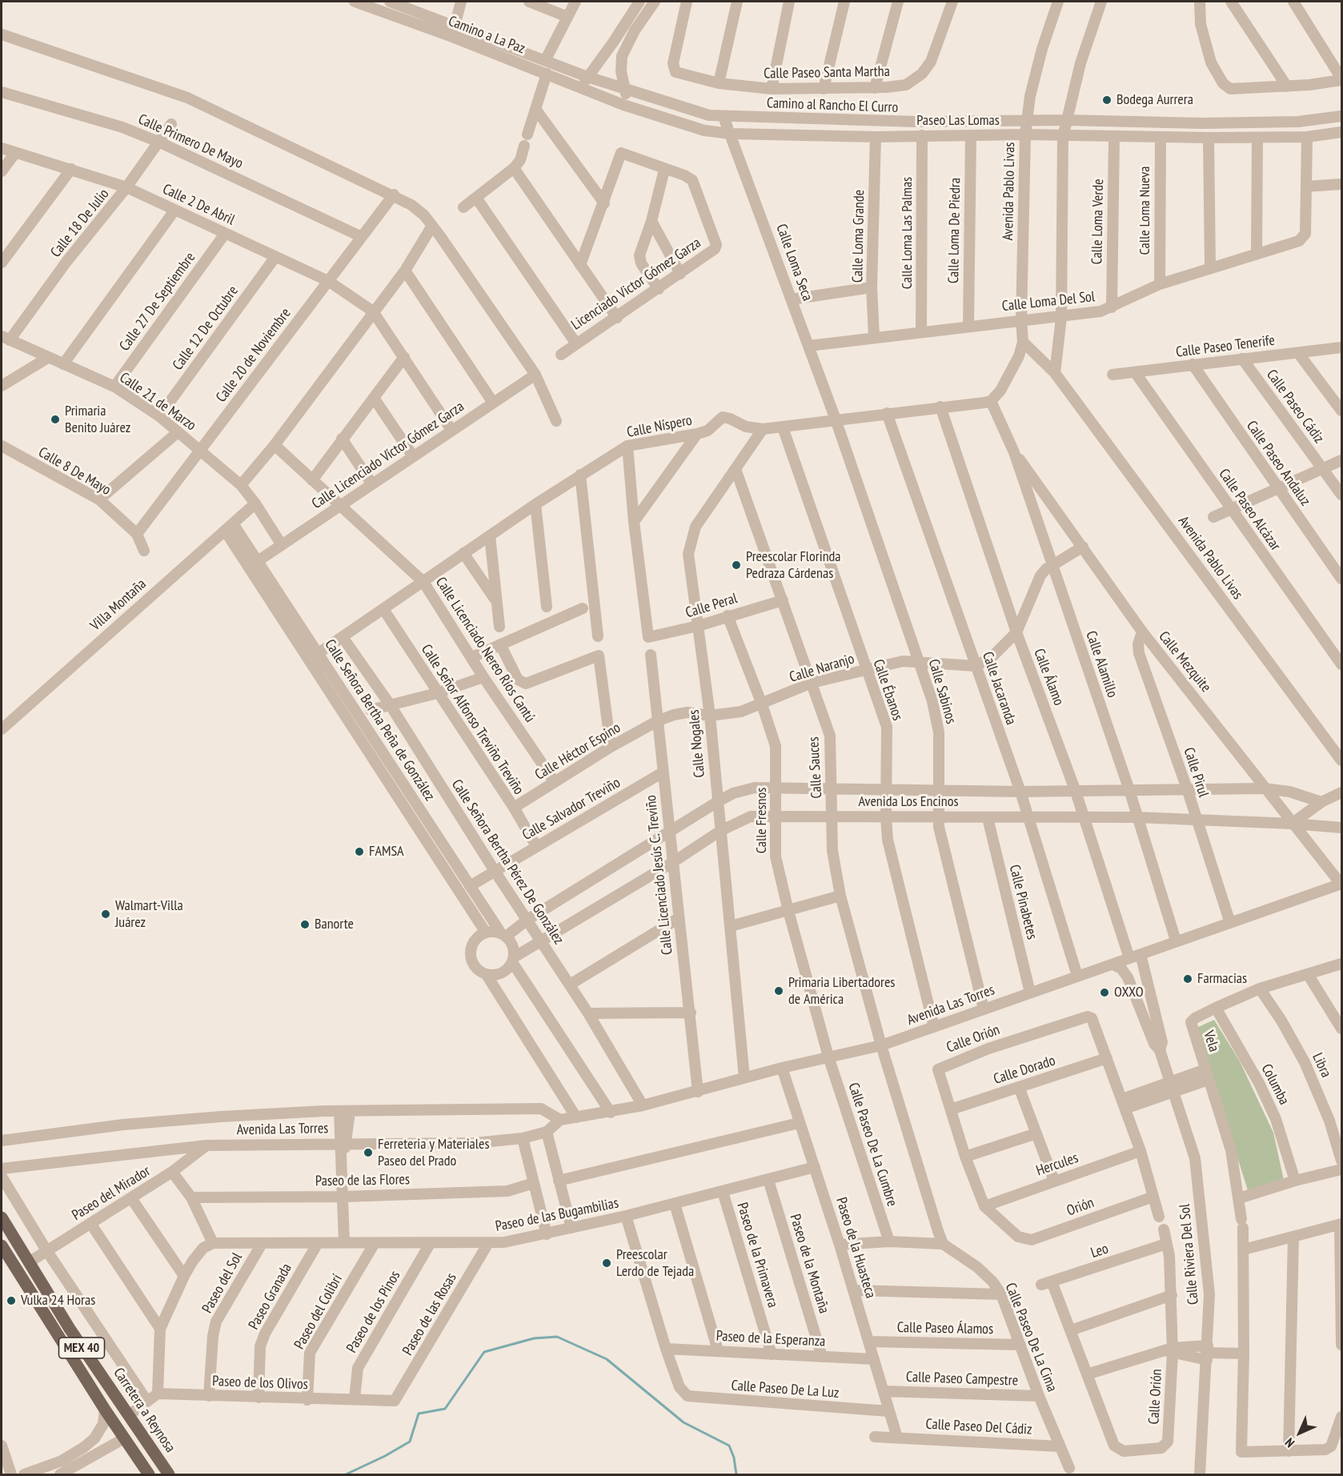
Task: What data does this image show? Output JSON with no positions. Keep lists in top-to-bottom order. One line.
{"streets":{"main road":["MEX 40","Carretera a Reynosa"],"street":["Camino a La Paz","Calle Paseo Santa Martha","Camino al Rancho El Curro","Paseo Las Lomas","Calle Primero De Mayo","Avenida Pablo Livas","Calle 2 De Abril","Calle Loma Nueva","Calle Loma Verde","Calle 18 De Julio","Calle Loma De Piedra","Calle Loma Las Palmas","Calle Loma Grande","Calle Loma Seca","Licenciado Victor Gómez Garza","Calle 27 De Septiembre","Calle Loma Del Sol","Calle 12 De Octubre","Calle Paseo Tenerife","Calle 20 de Noviembre","Calle 21 de Marzo","Calle Paseo Cádiz","Calle Níspero","Calle Licenciado Víctor Gómez Garza","Calle Paseo Andaluz","Calle 8 De Mayo","Calle Paseo Alcázar","Villa Montaña","Calle Peral","Calle Licenciado Nereo Ríos Cantú","Calle Mezquite","Calle Alamillo","Calle Naranjo","Calle Álamo","Calle Jacaranda","Calle Ébanos","Calle Sabinos","Calle Señor Alfonso Treviño Treviño","Calle Señora Bertha Peña de González","Calle Nogales","Calle Héctor Espino","Calle Sauces","Calle Pirul","Avenida Los Encinos","Calle Salvador Treviño","Calle Fresnos","Calle Señora Bertha Pérez De González","Calle Licenciado Jesús C. Treviño","Calle Pinabetes","Avenida Las Torres","Calle Orión","Vela","Libra","Calle Dorado","Columba","Calle Paseo De La Cumbre","Hercules","Paseo de las Flores","Paseo del Mirador","Orión","Paseo de las Bugambilias","Paseo de la Huasteca","Leo","Calle Riviera Del Sol","Paseo de la Primavera","Paseo de la Montaña","Paseo del Sol","Paseo Granada","Paseo del Colibrí","Paseo de los Pinos","Paseo de las Rosas","Calle Paseo Álamos","Calle Paseo De La Cima","Paseo de la Esperanza","Calle Paseo Campestre","Paseo de los Olivos","Calle Paseo De La Luz","Calle Paseo Del Cádiz"]},"crossings":[["Camino a La Paz","Camino al Rancho El Curro"],["Camino a La Paz","Paseo Las Lomas"],["Camino al Rancho El Curro","Avenida Pablo Livas"],["Camino al Rancho El Curro","Calle Loma Seca"],["Paseo Las Lomas","Avenida Pablo Livas"],["Paseo Las Lomas","Calle Loma Nueva"],["Paseo Las Lomas","Calle Loma Verde"],["Paseo Las Lomas","Calle Loma De Piedra"],["Paseo Las Lomas","Calle Loma Las Palmas"],["Paseo Las Lomas","Calle Loma Grande"],["Paseo Las Lomas","Calle Loma Seca"],["Calle Primero De Mayo","Calle 18 De Julio"],["Calle Primero De Mayo","Calle 20 de Noviembre"],["Avenida Pablo Livas","Calle Loma Del Sol"],["Calle 2 De Abril","Calle 18 De Julio"],["Calle 2 De Abril","Calle 27 De Septiembre"],["Calle 2 De Abril","Calle 12 De Octubre"],["Calle 2 De Abril","Calle 20 de Noviembre"],["Calle Loma Nueva","Calle Loma Del Sol"],["Calle Loma Verde","Calle Loma Del Sol"],["Calle 18 De Julio","Calle 21 de Marzo"],["Calle Loma De Piedra","Calle Loma Del Sol"],["Calle Loma Las Palmas","Calle Loma Del Sol"],["Calle Loma Grande","Calle Loma Del Sol"],["Calle Loma Seca","Calle Loma Del Sol"],["Calle Loma Seca","Calle Níspero"],["Calle Loma Seca","Calle Sabinos"],["Calle 27 De Septiembre","Calle 21 de Marzo"],["Calle 12 De Octubre","Calle 21 de Marzo"],["Calle Paseo Tenerife","Calle Paseo Cádiz"],["Calle Paseo Tenerife","Calle Paseo Andaluz"],["Calle Paseo Tenerife","Calle Paseo Alcázar"],["Calle 20 de Noviembre","Calle 21 de Marzo"],["Calle 20 de Noviembre","Calle 8 De Mayo"],["Calle 21 de Marzo","Villa Montaña"],["Calle Níspero","Calle Licenciado Nereo Ríos Cantú"],["Calle Níspero","Calle Alamillo"],["Calle Níspero","Calle Álamo"],["Calle Níspero","Calle Jacaranda"],["Calle Níspero","Calle Ébanos"],["Calle Níspero","Calle Sabinos"],["Calle Níspero","Calle Señor Alfonso Treviño Treviño"],["Calle Níspero","Calle Señora Bertha Peña de González"],["Calle Níspero","Calle Nogales"],["Calle Níspero","Calle Señora Bertha Pérez De González"],["Calle Licenciado Víctor Gómez Garza","Calle Licenciado Nereo Ríos Cantú"],["Calle Licenciado Víctor Gómez Garza","Calle Señora Bertha Peña de González"],["Villa Montaña","Calle Señora Bertha Peña de González"],["Calle Peral","Calle Nogales"],["Calle Peral","Calle Sauces"],["Calle Peral","Calle Fresnos"],["Calle Licenciado Nereo Ríos Cantú","Calle Héctor Espino"],["Calle Mezquite","Calle Alamillo"],["Calle Mezquite","Calle Pirul"],["Calle Mezquite","Avenida Los Encinos"],["Calle Mezquite","Avenida Las Torres"],["Calle Alamillo","Avenida Los Encinos"],["Calle Alamillo","Avenida Las Torres"],["Calle Naranjo","Calle Jacaranda"],["Calle Naranjo","Calle Ébanos"],["Calle Naranjo","Calle Sabinos"],["Calle Naranjo","Calle Nogales"],["Calle Naranjo","Calle Héctor Espino"],["Calle Naranjo","Calle Sauces"],["Calle Naranjo","Calle Fresnos"],["Calle Naranjo","Calle Licenciado Jesús C. Treviño"],["Calle Álamo","Avenida Los Encinos"],["Calle Álamo","Avenida Las Torres"],["Calle Jacaranda","Avenida Los Encinos"],["Calle Jacaranda","Avenida Las Torres"],["Calle Ébanos","Avenida Los Encinos"],["Calle Ébanos","Avenida Las Torres"],["Calle Sabinos","Avenida Los Encinos"],["Calle Sabinos","Avenida Las Torres"],["Calle Señor Alfonso Treviño Treviño","Calle Héctor Espino"],["Calle Señor Alfonso Treviño Treviño","Calle Salvador Treviño"],["Calle Señora Bertha Peña de González","Avenida Los Encinos"],["Calle Señora Bertha Peña de González","Calle Salvador Treviño"],["Calle Nogales","Calle Sauces"],["Calle Nogales","Avenida Los Encinos"],["Calle Nogales","Avenida Las Torres"],["Calle Héctor Espino","Calle Licenciado Jesús C. Treviño"],["Calle Sauces","Avenida Los Encinos"],["Calle Sauces","Avenida Las Torres"],["Calle Pirul","Avenida Los Encinos"],["Calle Pirul","Avenida Las Torres"],["Avenida Los Encinos","Calle Fresnos"],["Avenida Los Encinos","Calle Señora Bertha Pérez De González"],["Avenida Los Encinos","Calle Licenciado Jesús C. Treviño"],["Avenida Los Encinos","Calle Pinabetes"],["Calle Salvador Treviño","Calle Señora Bertha Pérez De González"],["Calle Salvador Treviño","Calle Licenciado Jesús C. Treviño"],["Calle Fresnos","Avenida Las Torres"],["Calle Fresnos","Calle Paseo De La Cumbre"],["Calle Señora Bertha Pérez De González","Avenida Las Torres"],["Calle Licenciado Jesús C. Treviño","Avenida Las Torres"],["Calle Pinabetes","Avenida Las Torres"],["Avenida Las Torres","Calle Paseo De La Cumbre"],["Avenida Las Torres","Paseo del Mirador"],["Avenida Las Torres","Paseo de la Huasteca"],["Avenida Las Torres","Calle Riviera Del Sol"],["Calle Orión","Calle Dorado"],["Calle Orión","Hercules"],["Calle Orión","Orión"],["Calle Orión","Leo"],["Vela","Libra"],["Vela","Columba"],["Paseo del Mirador","Carretera a Reynosa"],["Paseo de las Bugambilias","Paseo de la Huasteca"],["Paseo de las Bugambilias","Paseo de la Primavera"],["Paseo de las Bugambilias","Paseo de la Montaña"],["Paseo de las Bugambilias","Paseo del Sol"],["Paseo de las Bugambilias","Paseo Granada"],["Paseo de las Bugambilias","Paseo del Colibrí"],["Paseo de las Bugambilias","Paseo de los Pinos"],["Paseo de las Bugambilias","Paseo de las Rosas"],["Paseo de la Huasteca","Calle Paseo Álamos"],["Paseo de la Huasteca","Paseo de la Esperanza"],["Paseo de la Huasteca","Calle Paseo Campestre"],["Paseo de la Huasteca","Calle Paseo De La Luz"],["Paseo de la Huasteca","Calle Paseo Del Cádiz"],["Paseo de la Primavera","Paseo de la Esperanza"],["Paseo de la Montaña","Paseo de la Esperanza"],["Paseo del Sol","Paseo de los Olivos"],["Paseo Granada","Paseo de los Olivos"],["Paseo del Colibrí","Paseo de los Olivos"],["Paseo de los Pinos","Paseo de los Olivos"],["Paseo de las Rosas","Paseo de los Olivos"],["Calle Paseo Álamos","Calle Paseo De La Cima"],["Calle Paseo De La Cima","Calle Paseo Campestre"],["Calle Paseo De La Cima","Calle Paseo Del Cádiz"],["Paseo de la Esperanza","Calle Paseo De La Luz"]],"places":["Bodega Aurrera","Primaria Benito Juárez","Preescolar Florinda Pedraza Cárdenas","FAMSA","Walmart-Villa Juárez","Banorte","Farmacias","Primaria Libertadores de América","OXXO","Ferreteria y Materiales Paseo del Prado","Preescolar Lerdo de Tejada","Vulka 24 Horas"],"north":"bottom left"}
